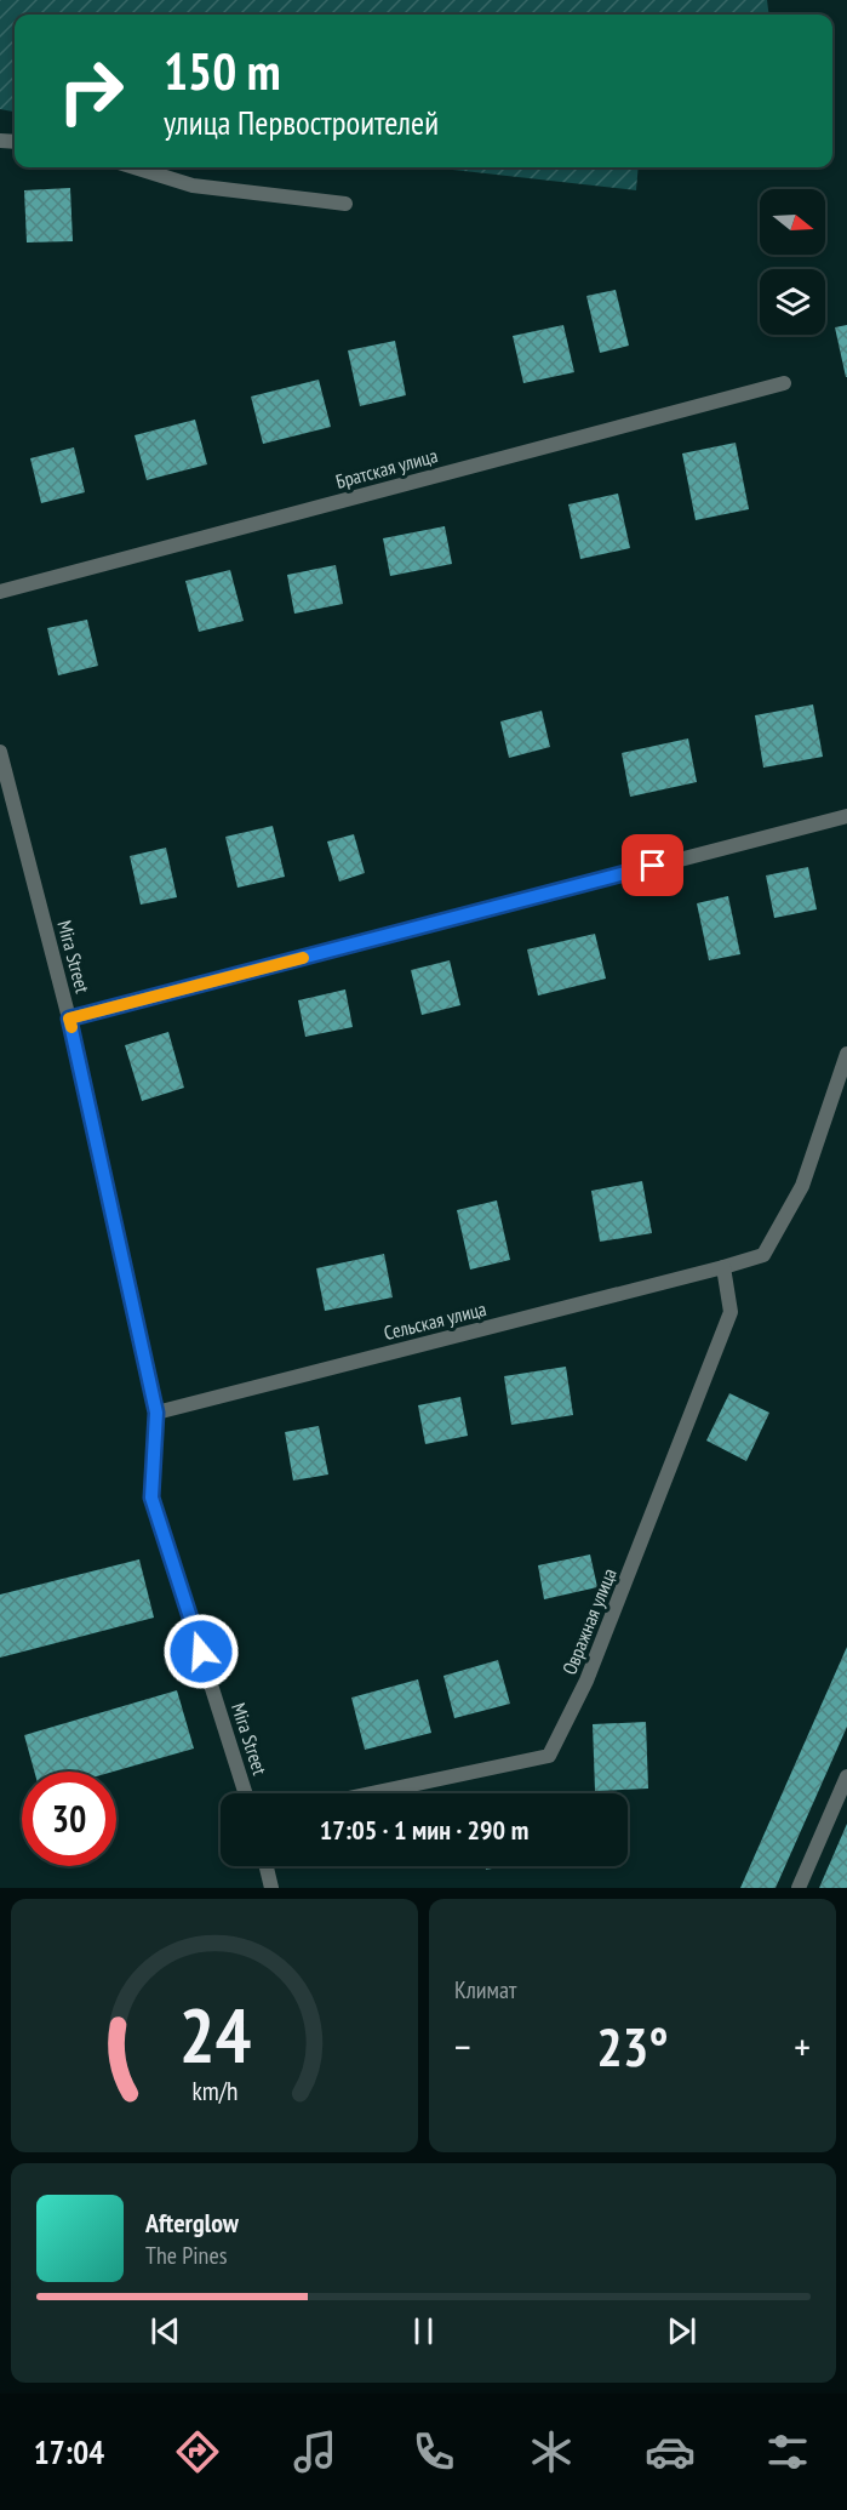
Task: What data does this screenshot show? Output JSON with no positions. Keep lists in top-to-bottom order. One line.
{"streets":{"street":["Братская улица","Mira Street","Сельская улица","Овражная улица"]},"crossings":[["Mira Street","Сельская улица"],["Сельская улица","Овражная улица"]],"north":"right","page":{"turn":["150 m","улица Первостроителей"],"limit":"30","trip":"17:05 · 1 мин · 290 m","tile":"Климат","heat":["−","23°","+"],"song":["Afterglow","The Pines"],"tabs":"17:04","gauge":["24","km/h"]}}
